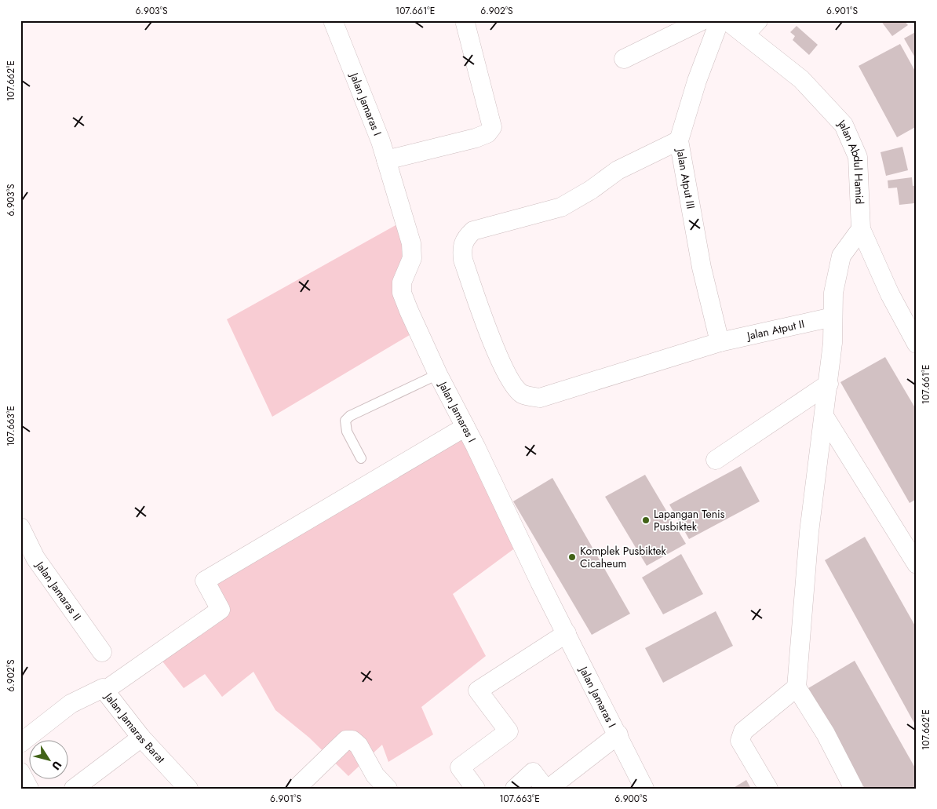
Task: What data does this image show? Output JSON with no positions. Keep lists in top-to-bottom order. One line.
{"streets":{"street":["Jalan Jamaras I","Jalan Abdul Hamid","Jalan Atput III","Jalan Atput II","Jalan Jamaras II","Jalan Jamaras Barat"]},"crossings":[["Jalan Atput III","Jalan Atput II"]],"places":["Lapangan Tenis Pusbiktek","Komplek Pusbiktek Cicaheum"],"north":"bottom right","coordinates":["6.903°S","107.661°E","6.902°S","6.901°S","107.662°E","107.663°E","6.900°S"]}
